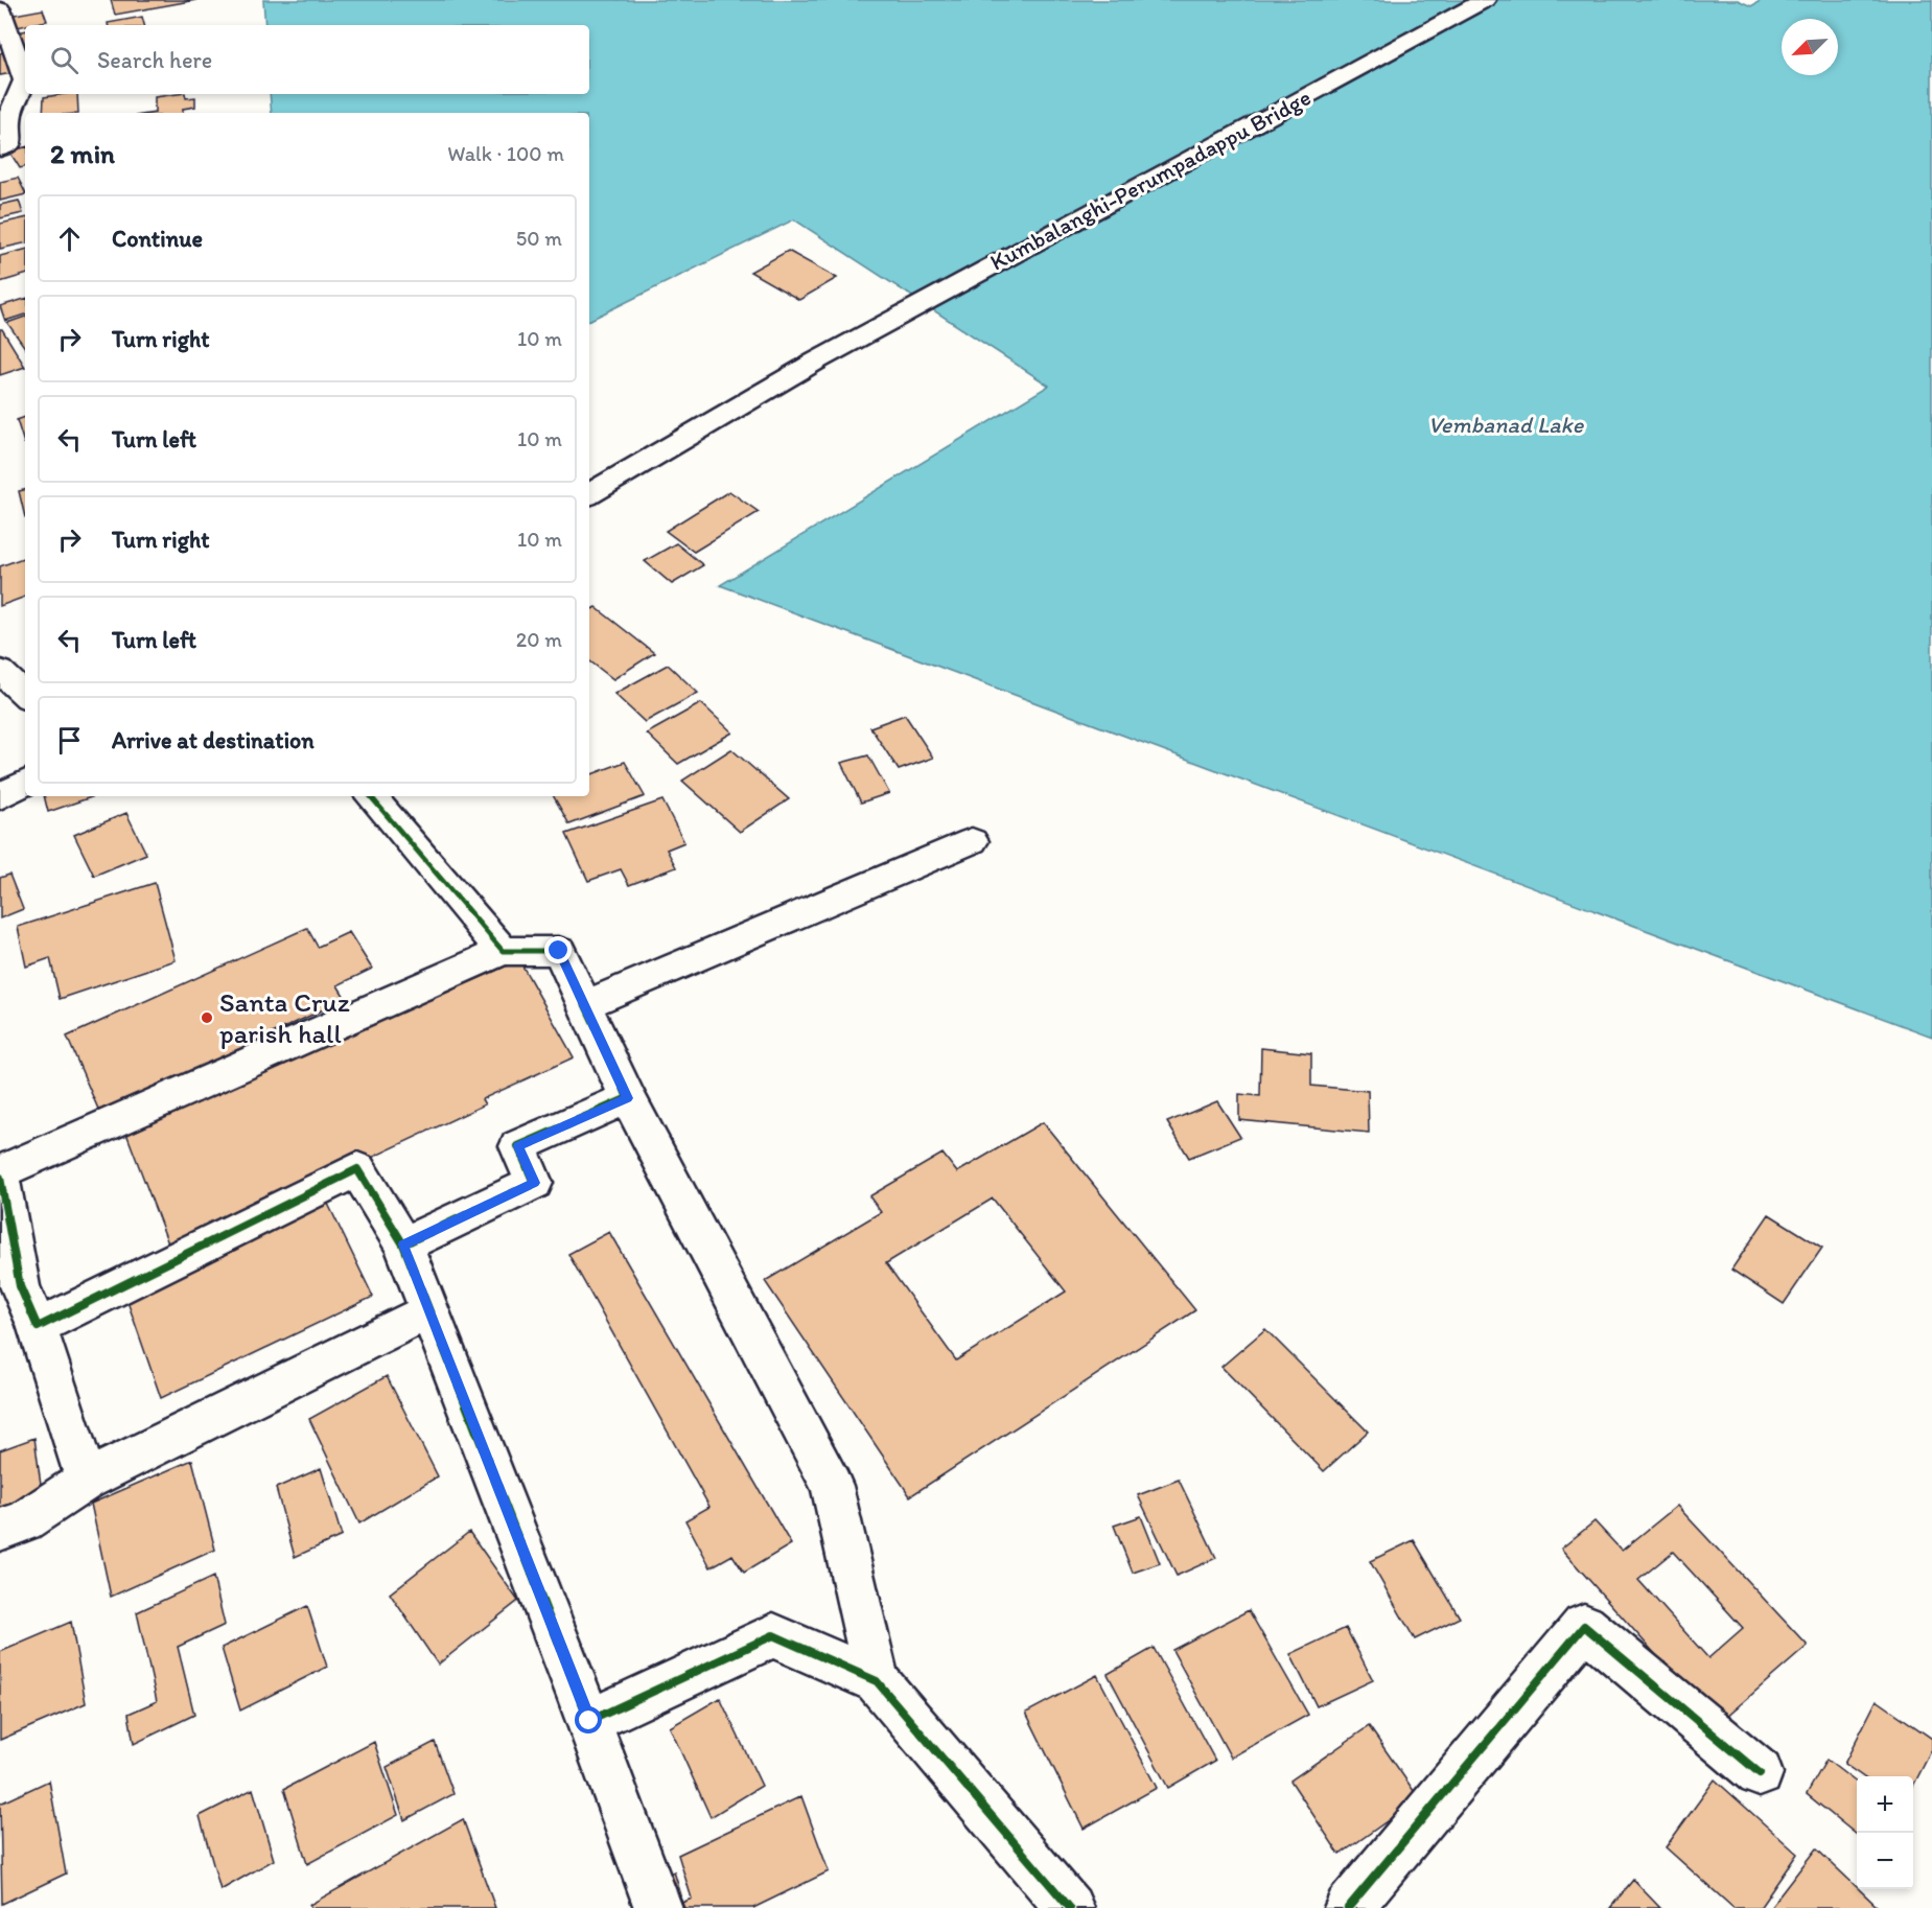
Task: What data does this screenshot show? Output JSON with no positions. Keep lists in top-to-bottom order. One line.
{"streets":{"street":["Kumbalanghi-Perumpadappu Bridge"]},"water":["Vembanad Lake"],"places":["Santa Cruz parish hall"],"north":"bottom left","page":{"search":"Search here","heading":["2 min","Walk · 100 m"],"list":[["Continue","50 m"],["Turn right","10 m"],["Turn left","10 m"],["Turn right","10 m"],["Turn left","20 m"],"Arrive at destination"],"map_buttons":["+","−"]}}
